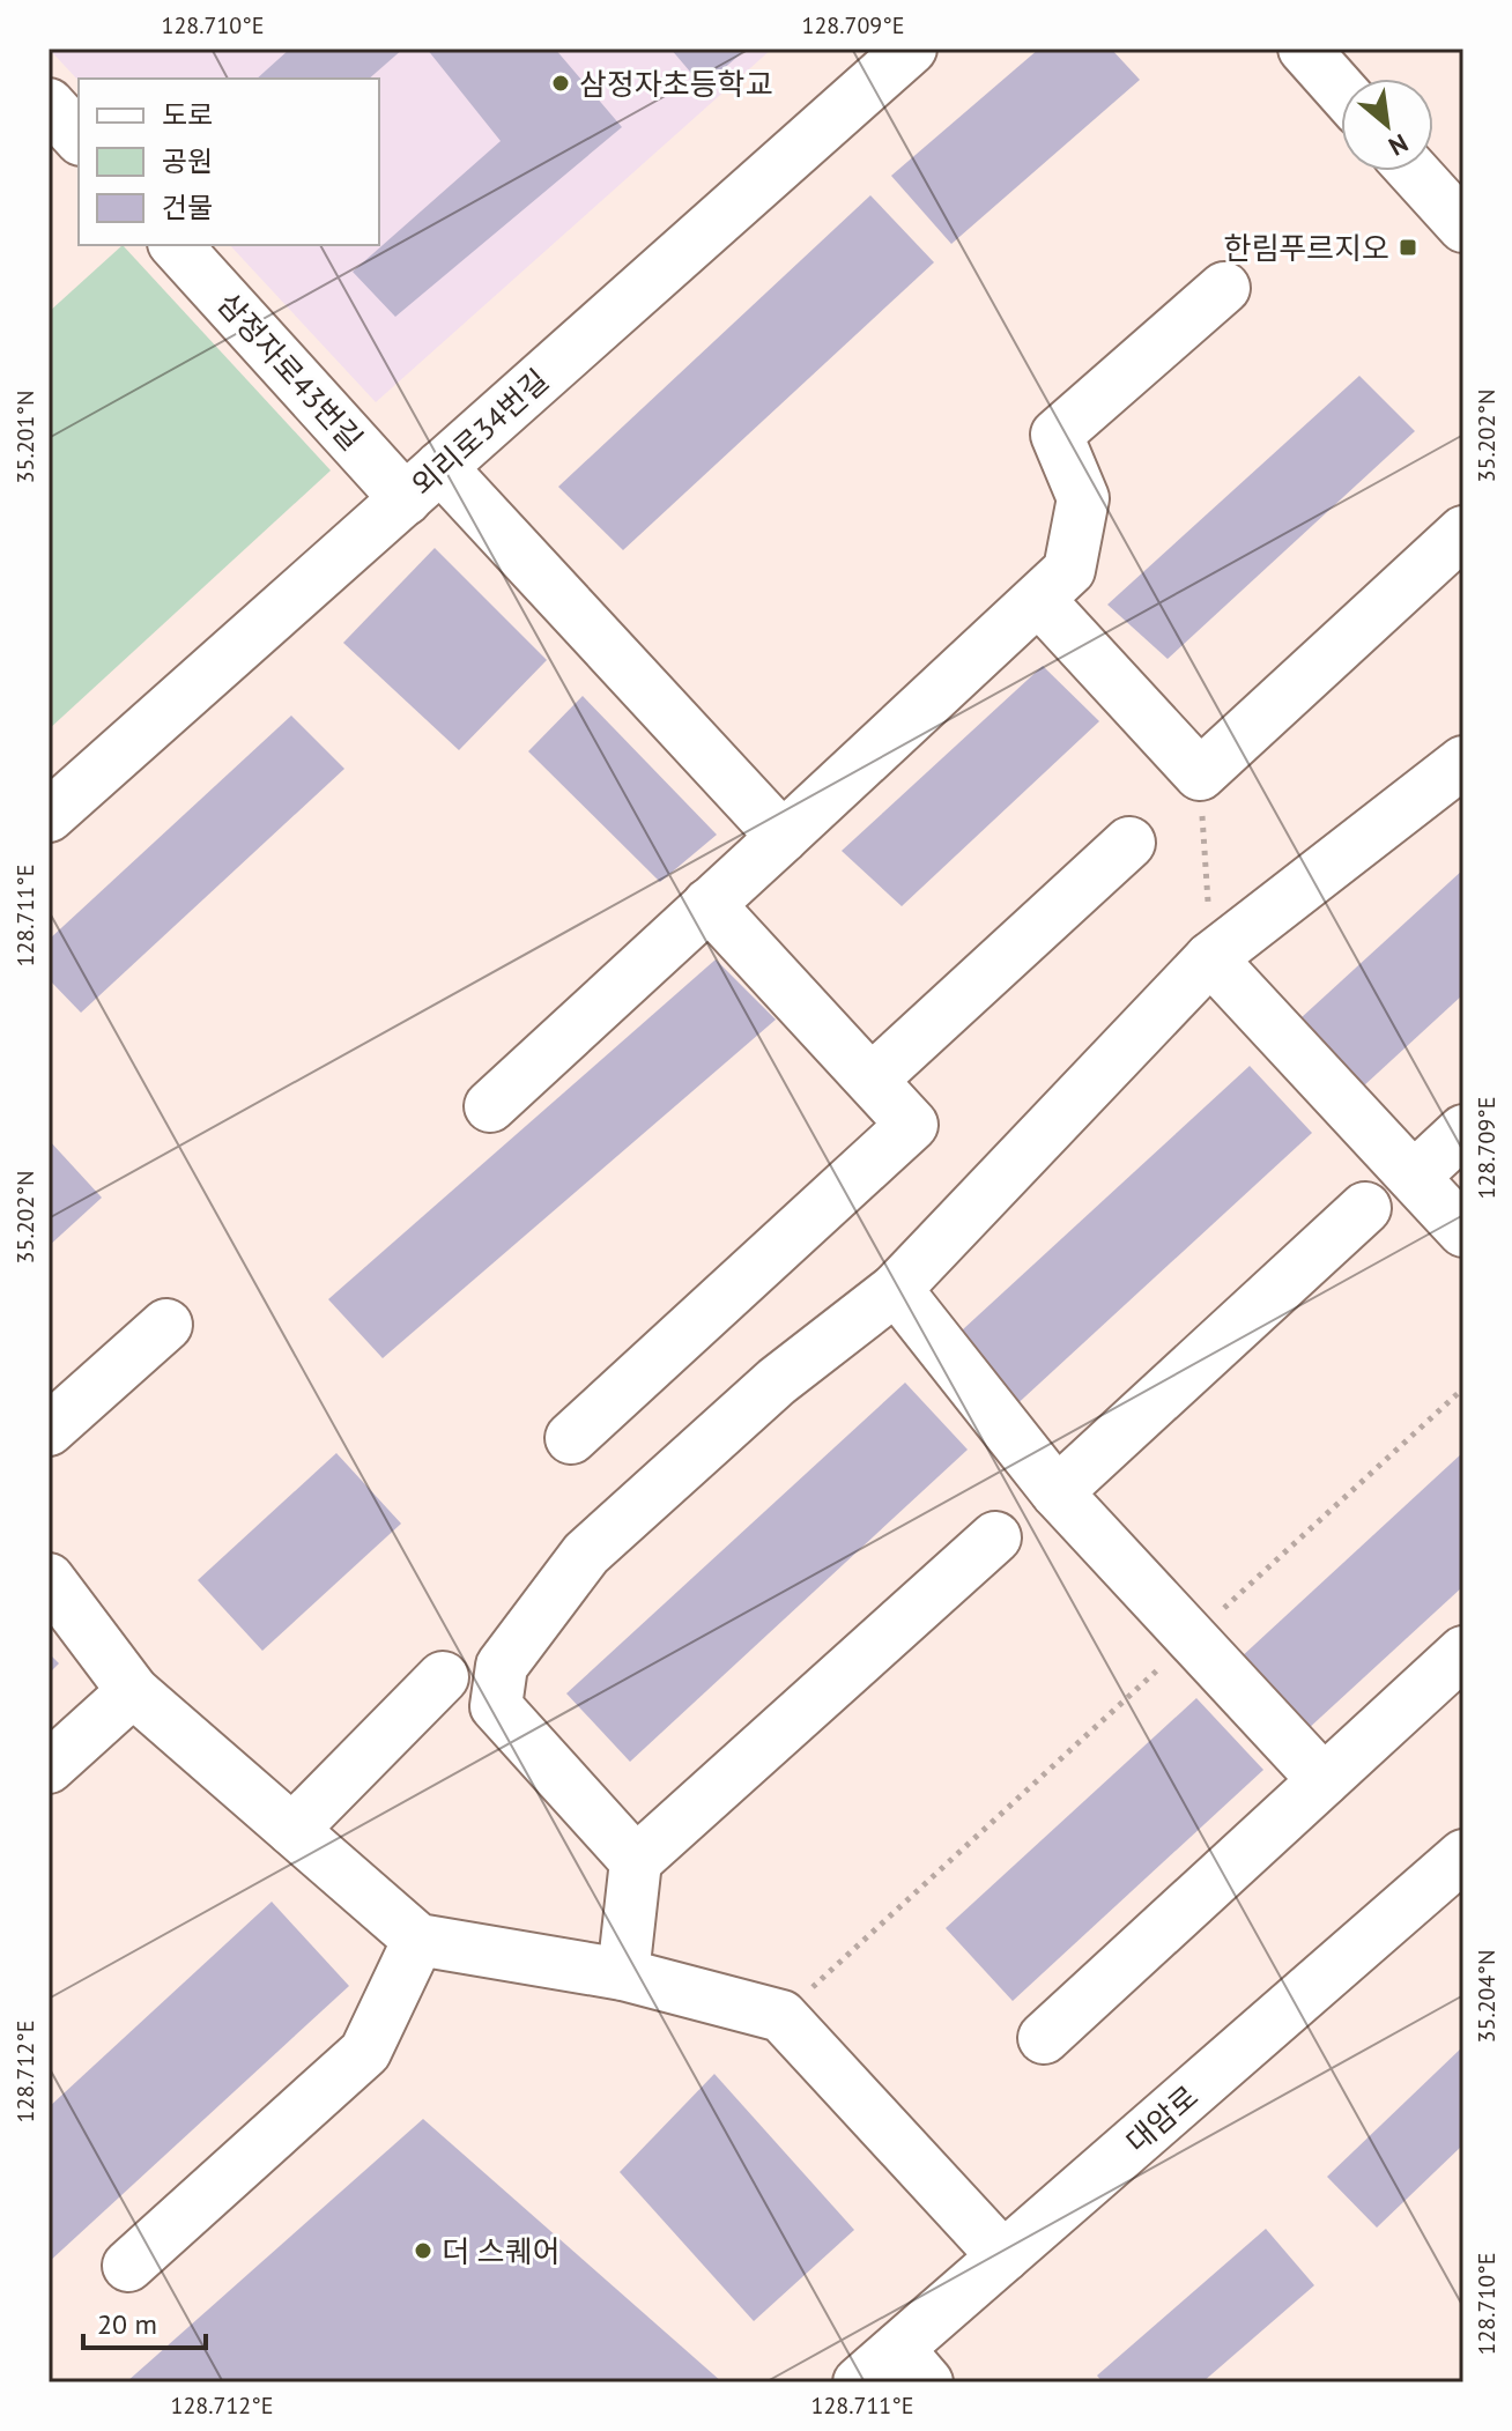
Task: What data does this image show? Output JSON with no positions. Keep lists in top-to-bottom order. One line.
{"streets":{"street":["삼정자로43번길","외리로34번길","대암로"]},"crossings":[["삼정자로43번길","외리로34번길"]],"places":{"other":["삼정자초등학교","더 스퀘어"],"transit":["한림푸르지오"]},"legend":["도로","공원","건물"],"scale_bar":"20 m","north":"bottom right","coordinates":["128.710°E","128.709°E","35.202°N","35.201°N","128.711°E","35.204°N","128.712°E"]}
